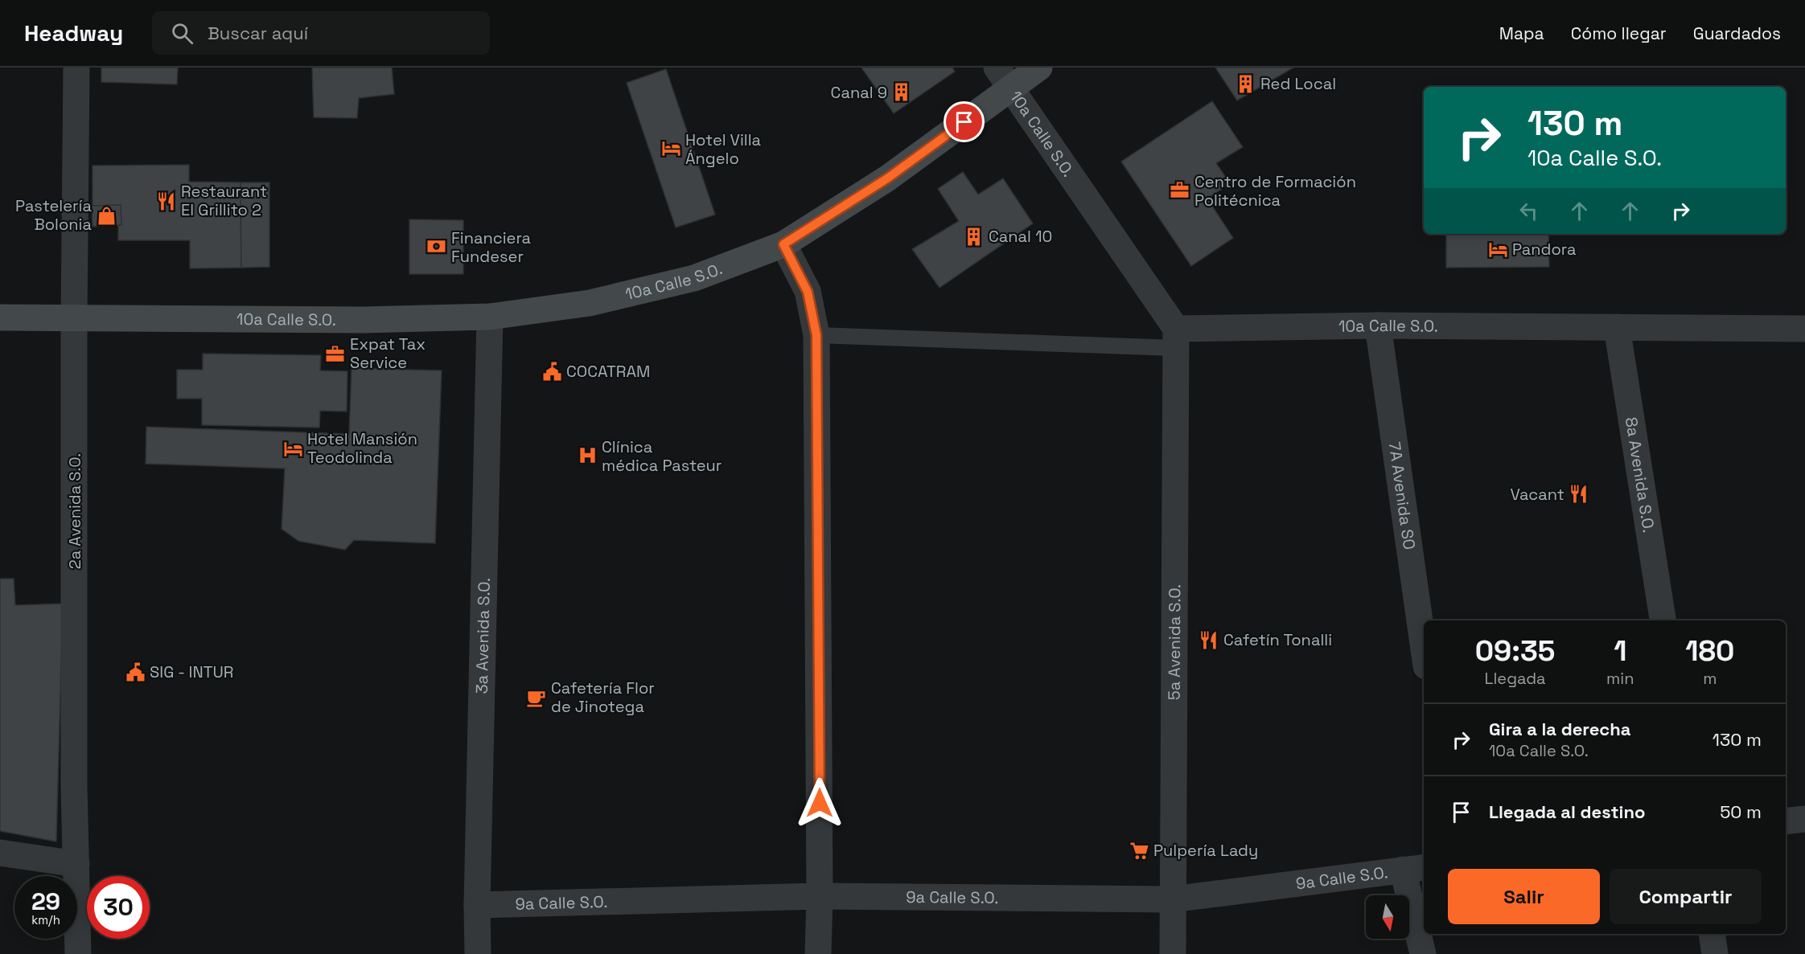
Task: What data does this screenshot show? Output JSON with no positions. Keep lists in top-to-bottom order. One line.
{"streets":{"street":["10a Calle S.O.","8a Avenida S.O.","7A Avenida SO","2a Avenida S.O.","3a Avenida S.O.","5a Avenida S.O.","9a Calle S.O."]},"crossings":[["10a Calle S.O.","8a Avenida S.O."],["10a Calle S.O.","7A Avenida SO"],["10a Calle S.O.","2a Avenida S.O."],["10a Calle S.O.","3a Avenida S.O."],["10a Calle S.O.","5a Avenida S.O."],["3a Avenida S.O.","9a Calle S.O."],["5a Avenida S.O.","9a Calle S.O."]],"places":{"building":["Red Local","Canal 9","Canal 10"],"hotel":["Hotel Villa Ángelo","Pandora","Hotel Mansión Teodolinda"],"office":["Centro de Formación Politécnica","Expat Tax Service"],"restaurant":["Restaurant El Grillito 2","Vacant","Cafetín Tonalli"],"shop":["Pastelería Bolonia"],"bank":["Financiera Fundeser"],"public building":["COCATRAM","SIG - INTUR"],"hospital":["Clínica médica Pasteur"],"cafe":["Cafetería Flor de Jinotega"],"supermarket":["Pulpería Lady"]},"north":"bottom","page":{"header":"Headway","search":"Buscar aquí","nav":["Mapa","Cómo llegar","Guardados"],"turn":["130 m","10a Calle S.O."],"eta":["09:35","Llegada","1","min","180","m"],"list":[{"name":"Gira a la derecha","note":"10a Calle S.O.","value":"130 m"},{"name":"Llegada al destino","value":"50 m"}],"buttons":["Salir","Compartir"],"speed":"29 km/h","limit":"30"}}
